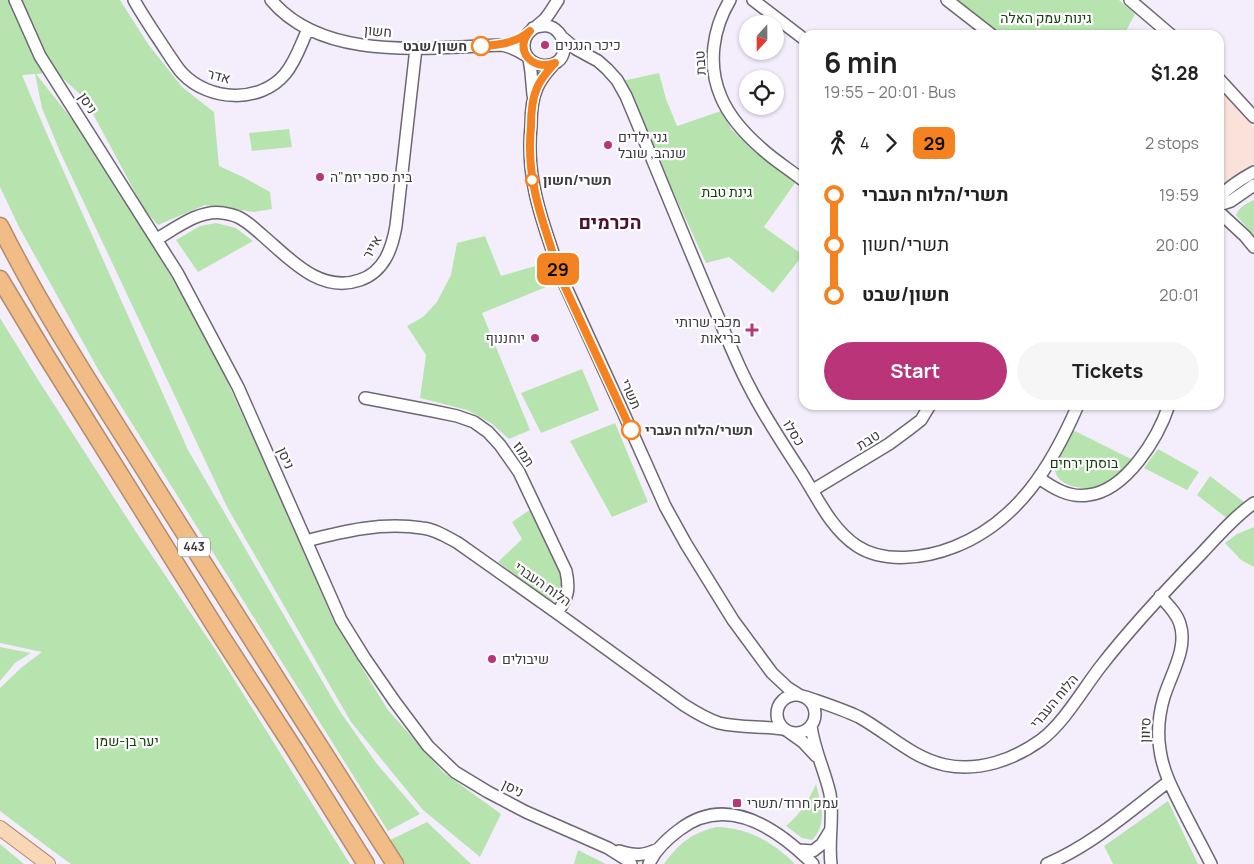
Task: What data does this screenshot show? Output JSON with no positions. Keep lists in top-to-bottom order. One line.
{"streets":{"highway":["443"],"street":["חשון","טבת","אדר","ניסן","אייר","תשרי","כסלו","תמוז","הלוח העברי","סיוון"]},"crossings":[["חשון","אדר"],["חשון","אייר"],["חשון","תשרי"],["חשון","כסלו"],["טבת","כסלו"],["ניסן","אייר"],["ניסן","הלוח העברי"],["תשרי","כסלו"],["תשרי","הלוח העברי"],["תמוז","הלוח העברי"],["הלוח העברי","סיוון"]],"districts":["הכרמים"],"parks":["גינות עמק האלה","גינת טבת","בוסתן ירחים","יער בן-שמן"],"places":{"other":["כיכר הנגנים","חשון/שבט","גני ילדים שנהב, שובל","בית ספר יזמ\"ה","תשרי/חשון","יוחננוף","תשרי/הלוח העברי","שיבולים"],"health":["מכבי שרותי בריאות"],"transit":["עמק חרוד/תשרי"]},"lines":["bus line 29"],"north":"bottom","page":{"on_map":"29","heading":["6 min","19:55 – 20:01 · Bus","$1.28"],"legs":["4","29","2 stops"],"list":[{"name":"תשרי/הלוח העברי","value":"19:59"},{"name":"תשרי/חשון","value":"20:00"},{"name":"חשון/שבט","value":"20:01"}],"buttons":["Start","Tickets"]}}
